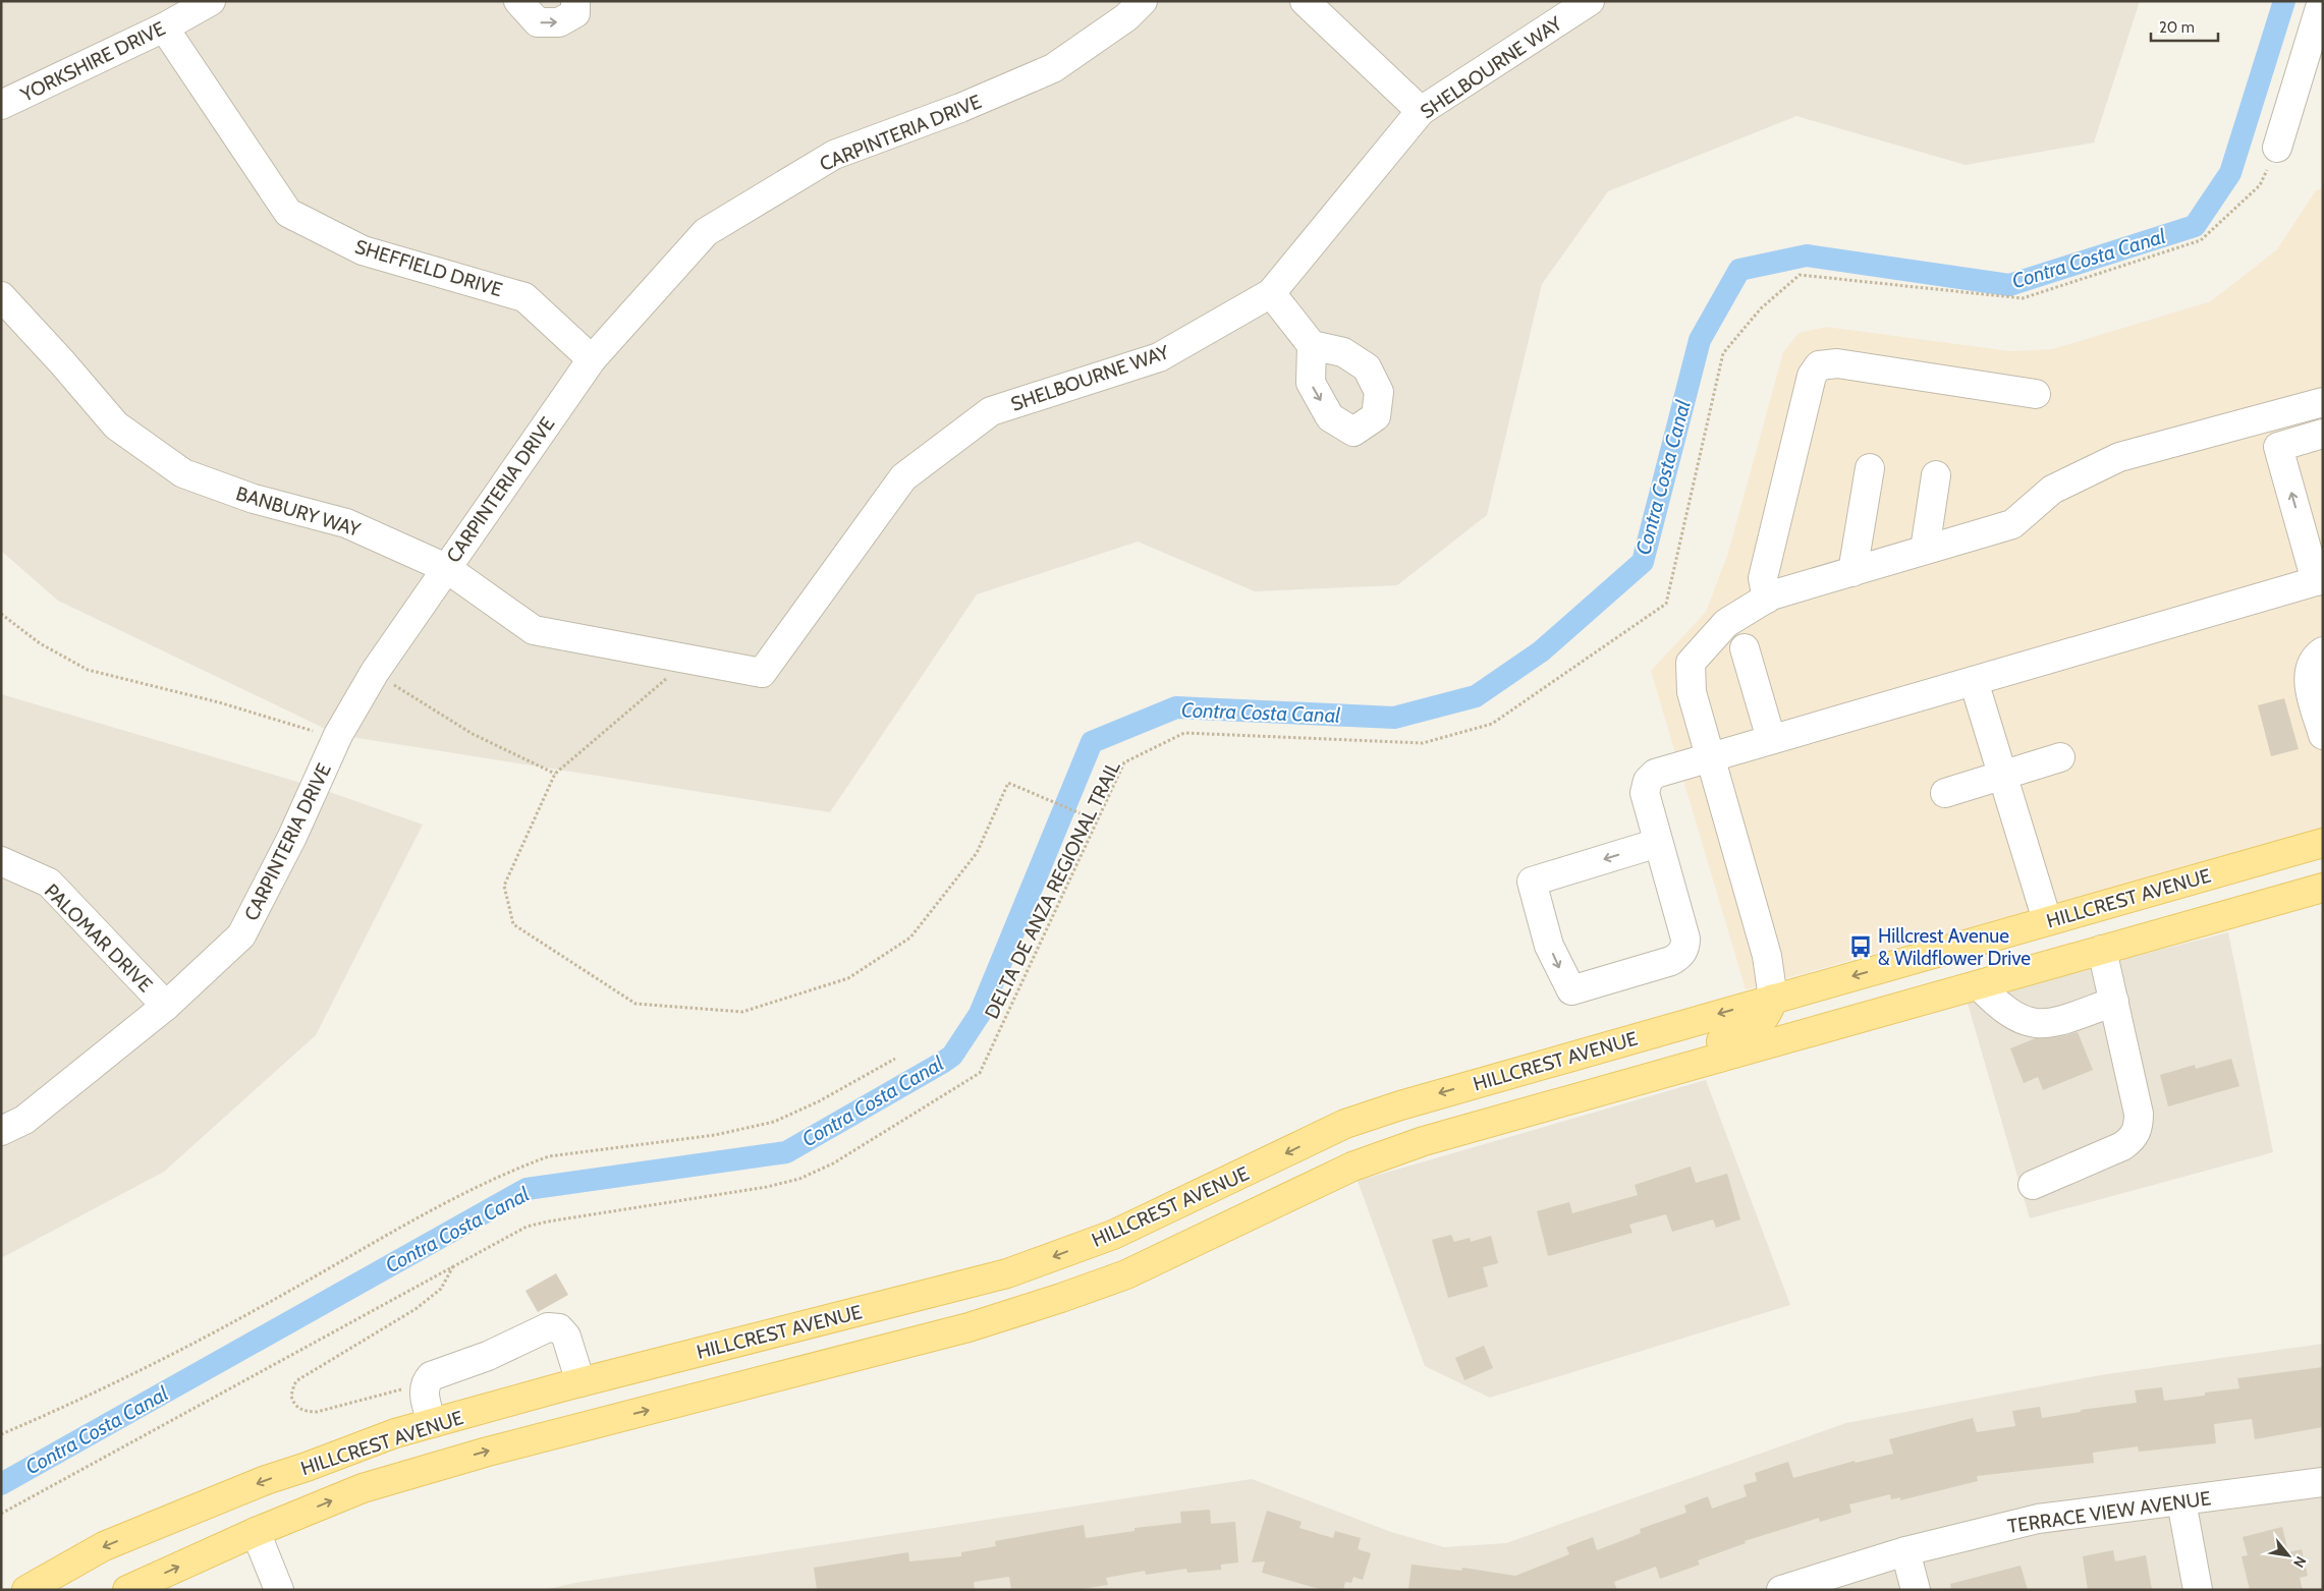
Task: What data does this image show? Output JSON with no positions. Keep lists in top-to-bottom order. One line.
{"streets":{"main road":["HILLCREST AVENUE"],"street":["YORKSHIRE DRIVE","SHELBOURNE WAY","CARPINTERIA DRIVE","SHEFFIELD DRIVE","BANBURY WAY","PALOMAR DRIVE","TERRACE VIEW AVENUE"],"path":["DELTA DE ANZA REGIONAL TRAIL"]},"crossings":[["YORKSHIRE DRIVE","SHEFFIELD DRIVE"],["SHELBOURNE WAY","BANBURY WAY"],["CARPINTERIA DRIVE","SHEFFIELD DRIVE"],["CARPINTERIA DRIVE","BANBURY WAY"],["CARPINTERIA DRIVE","PALOMAR DRIVE"]],"water":["Contra Costa Canal"],"places":{"bus stop":["Hillcrest Avenue & Wildflower Drive"]},"scale_bar":"20 m","north":"bottom right"}
